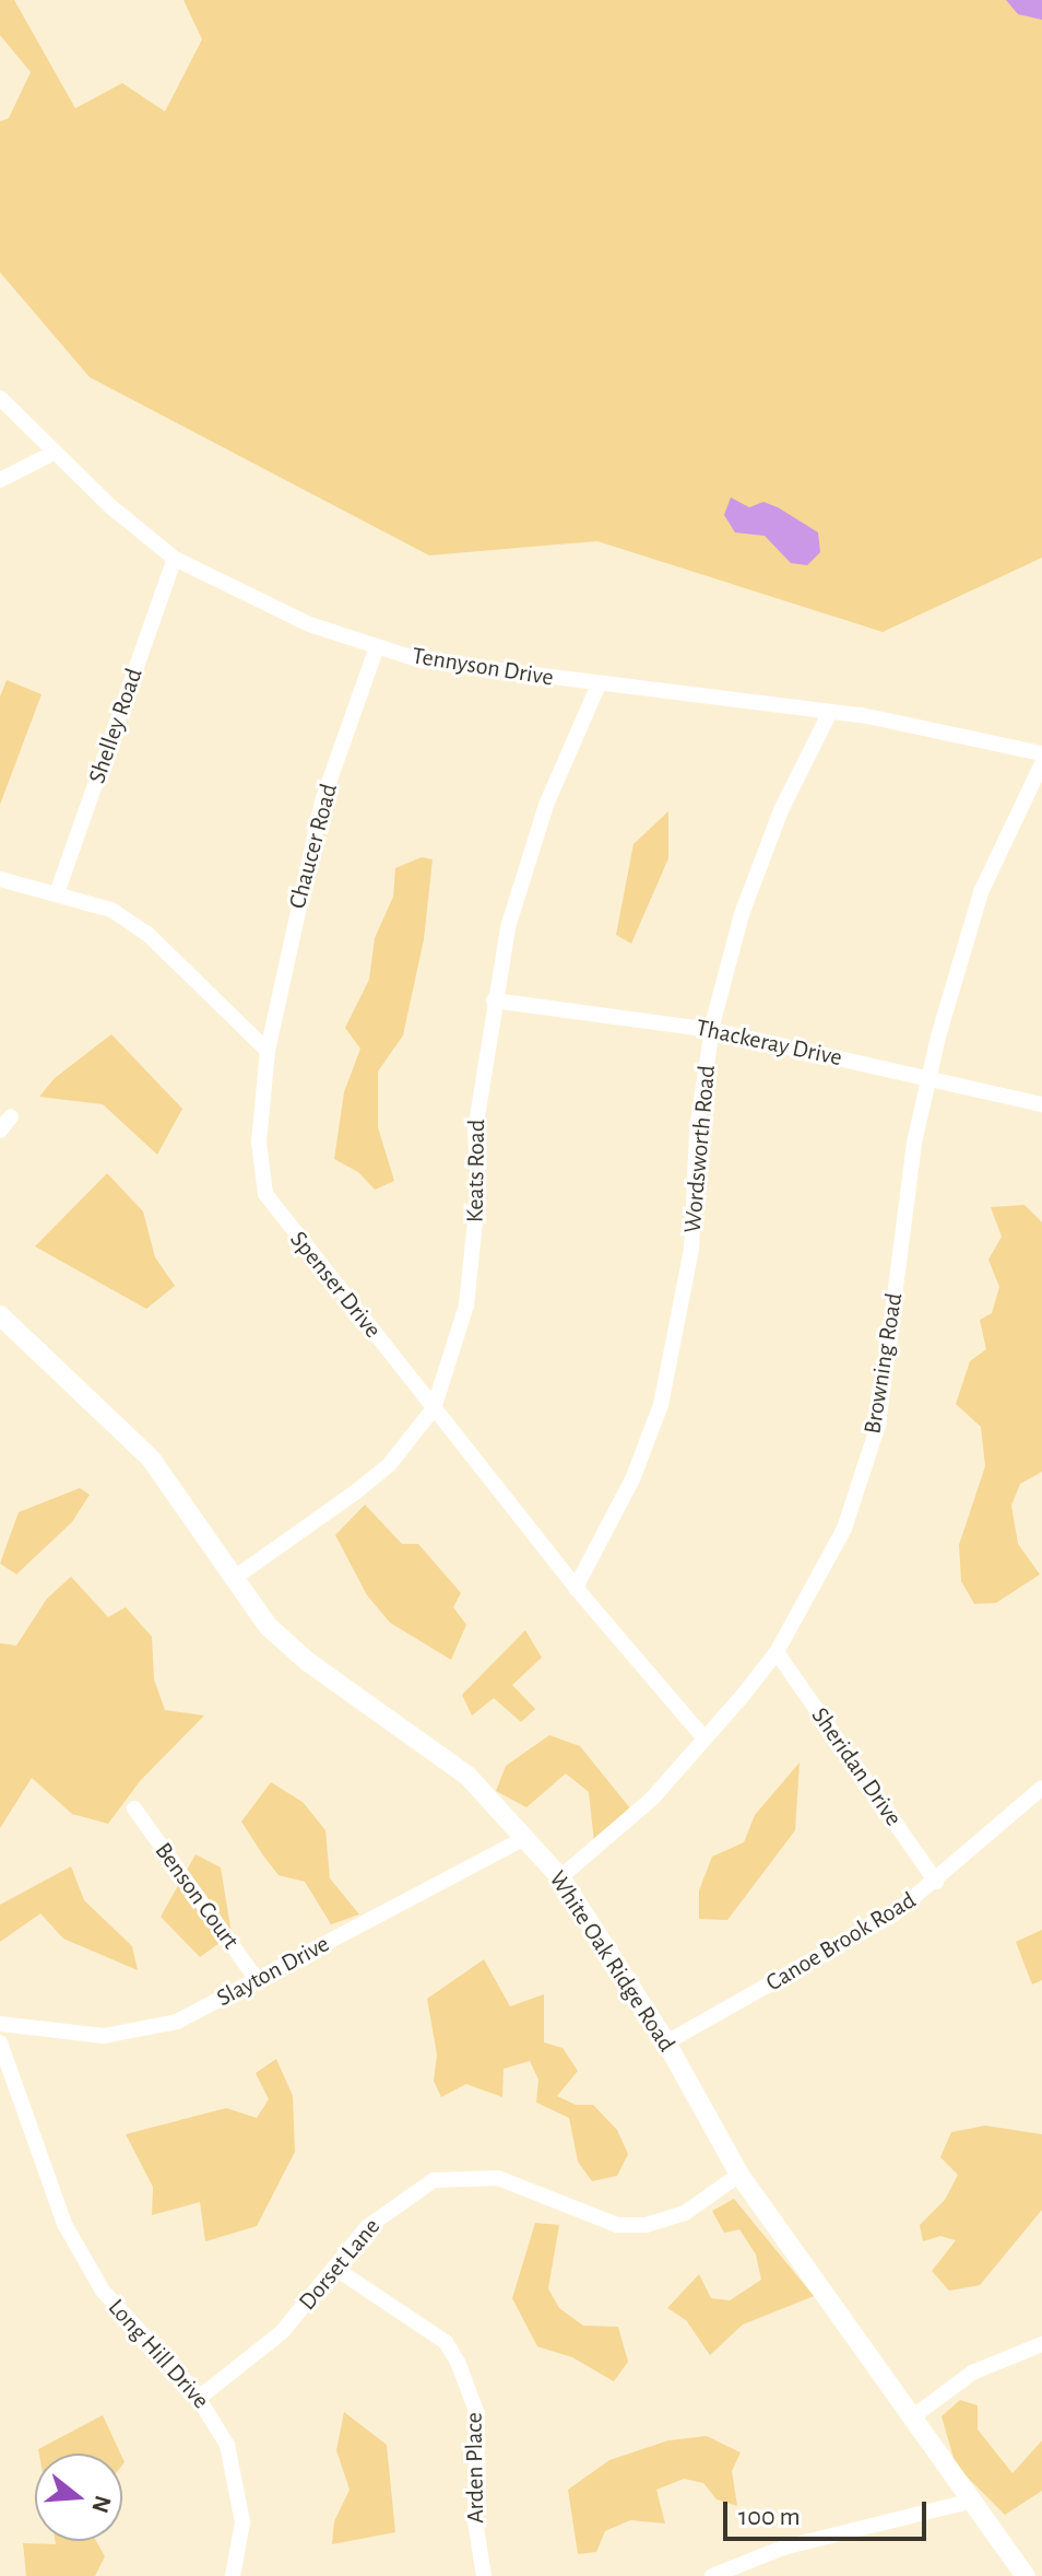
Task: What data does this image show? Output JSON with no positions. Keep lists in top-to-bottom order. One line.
{"streets":{"street":["Tennyson Drive","Shelley Road","Chaucer Road","Thackeray Drive","Wordsworth Road","Keats Road","Spenser Drive","Browning Road","Sheridan Drive","Benson Court","Canoe Brook Road","White Oak Ridge Road","Slayton Drive","Dorset Lane","Long Hill Drive","Arden Place"]},"crossings":[["Tennyson Drive","Shelley Road"],["Tennyson Drive","Chaucer Road"],["Tennyson Drive","Wordsworth Road"],["Tennyson Drive","Keats Road"],["Chaucer Road","Spenser Drive"],["Thackeray Drive","Wordsworth Road"],["Thackeray Drive","Keats Road"],["Thackeray Drive","Browning Road"],["Wordsworth Road","Spenser Drive"],["Keats Road","Spenser Drive"],["Keats Road","White Oak Ridge Road"],["Spenser Drive","Browning Road"],["Browning Road","Sheridan Drive"],["Browning Road","White Oak Ridge Road"],["Sheridan Drive","Canoe Brook Road"],["Benson Court","Slayton Drive"],["Canoe Brook Road","White Oak Ridge Road"],["White Oak Ridge Road","Slayton Drive"],["White Oak Ridge Road","Dorset Lane"],["Dorset Lane","Long Hill Drive"],["Dorset Lane","Arden Place"]],"scale_bar":"100 m","north":"right"}
